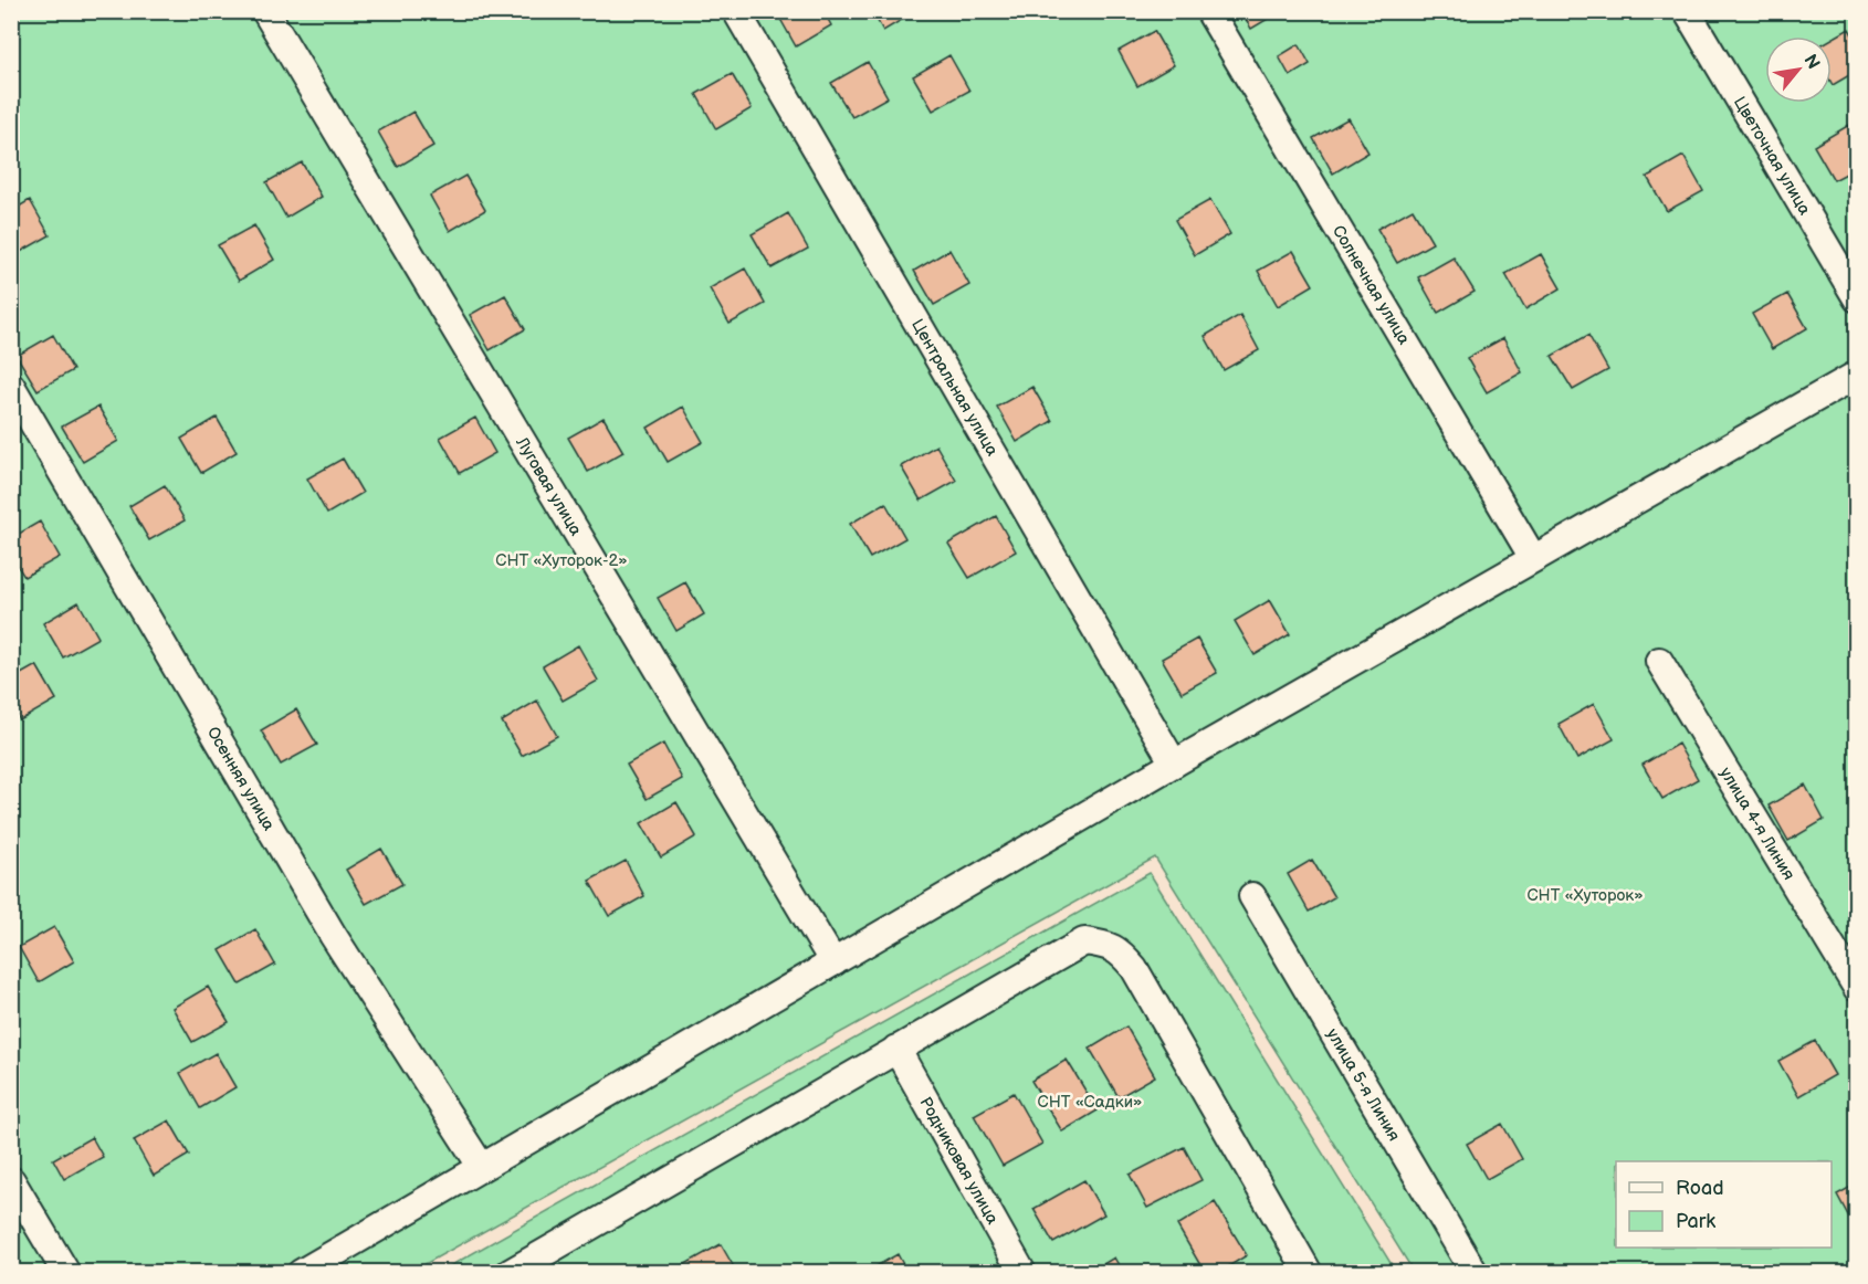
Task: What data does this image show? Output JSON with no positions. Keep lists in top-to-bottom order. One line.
{"streets":{"street":["Цветочная улица","Солнечная улица","Центральная улица","Луговая улица","Осенняя улица","улица 4-я Линия","улица 5-я Линия","Родниковая улица"]},"parks":["СНТ «Хуторок-2»","СНТ «Хуторок»","СНТ «Садки»"],"legend":["Road","Park"],"north":"top right"}
